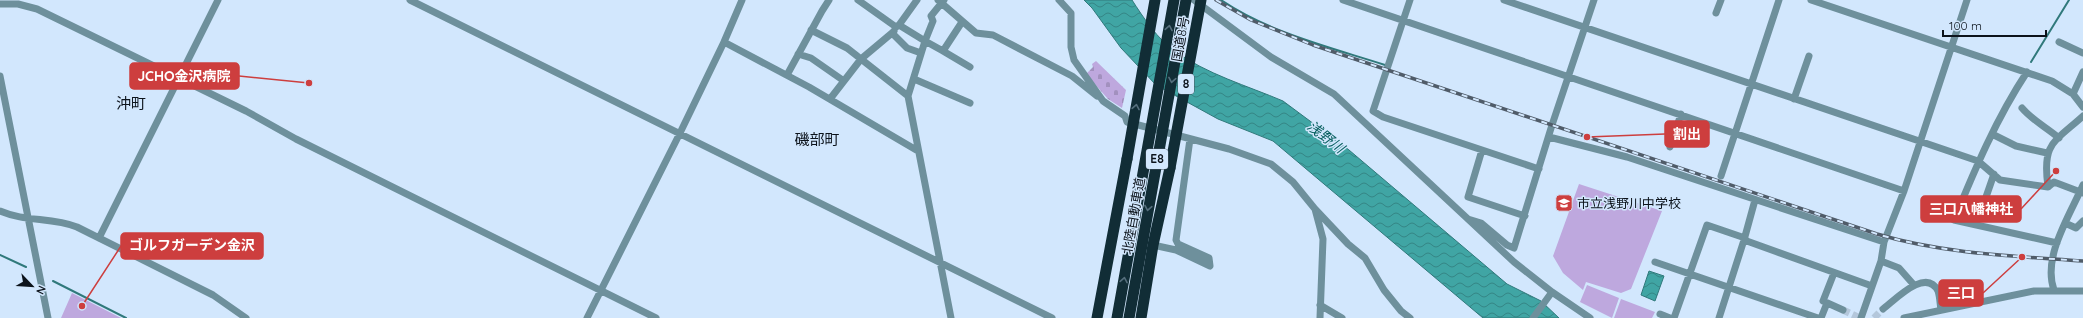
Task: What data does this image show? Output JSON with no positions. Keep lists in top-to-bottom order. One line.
{"streets":{"highway":["国道8号","8","E8","北陸自動車道"]},"districts":["沖町","磯部町"],"water":["浅野川"],"places":{"other":["JCHO金沢病院","割出","三口八幡神社","三口","ゴルフガーデン金沢"],"school or university":["市立浅野川中学校"]},"scale_bar":"100 m","north":"bottom right"}
